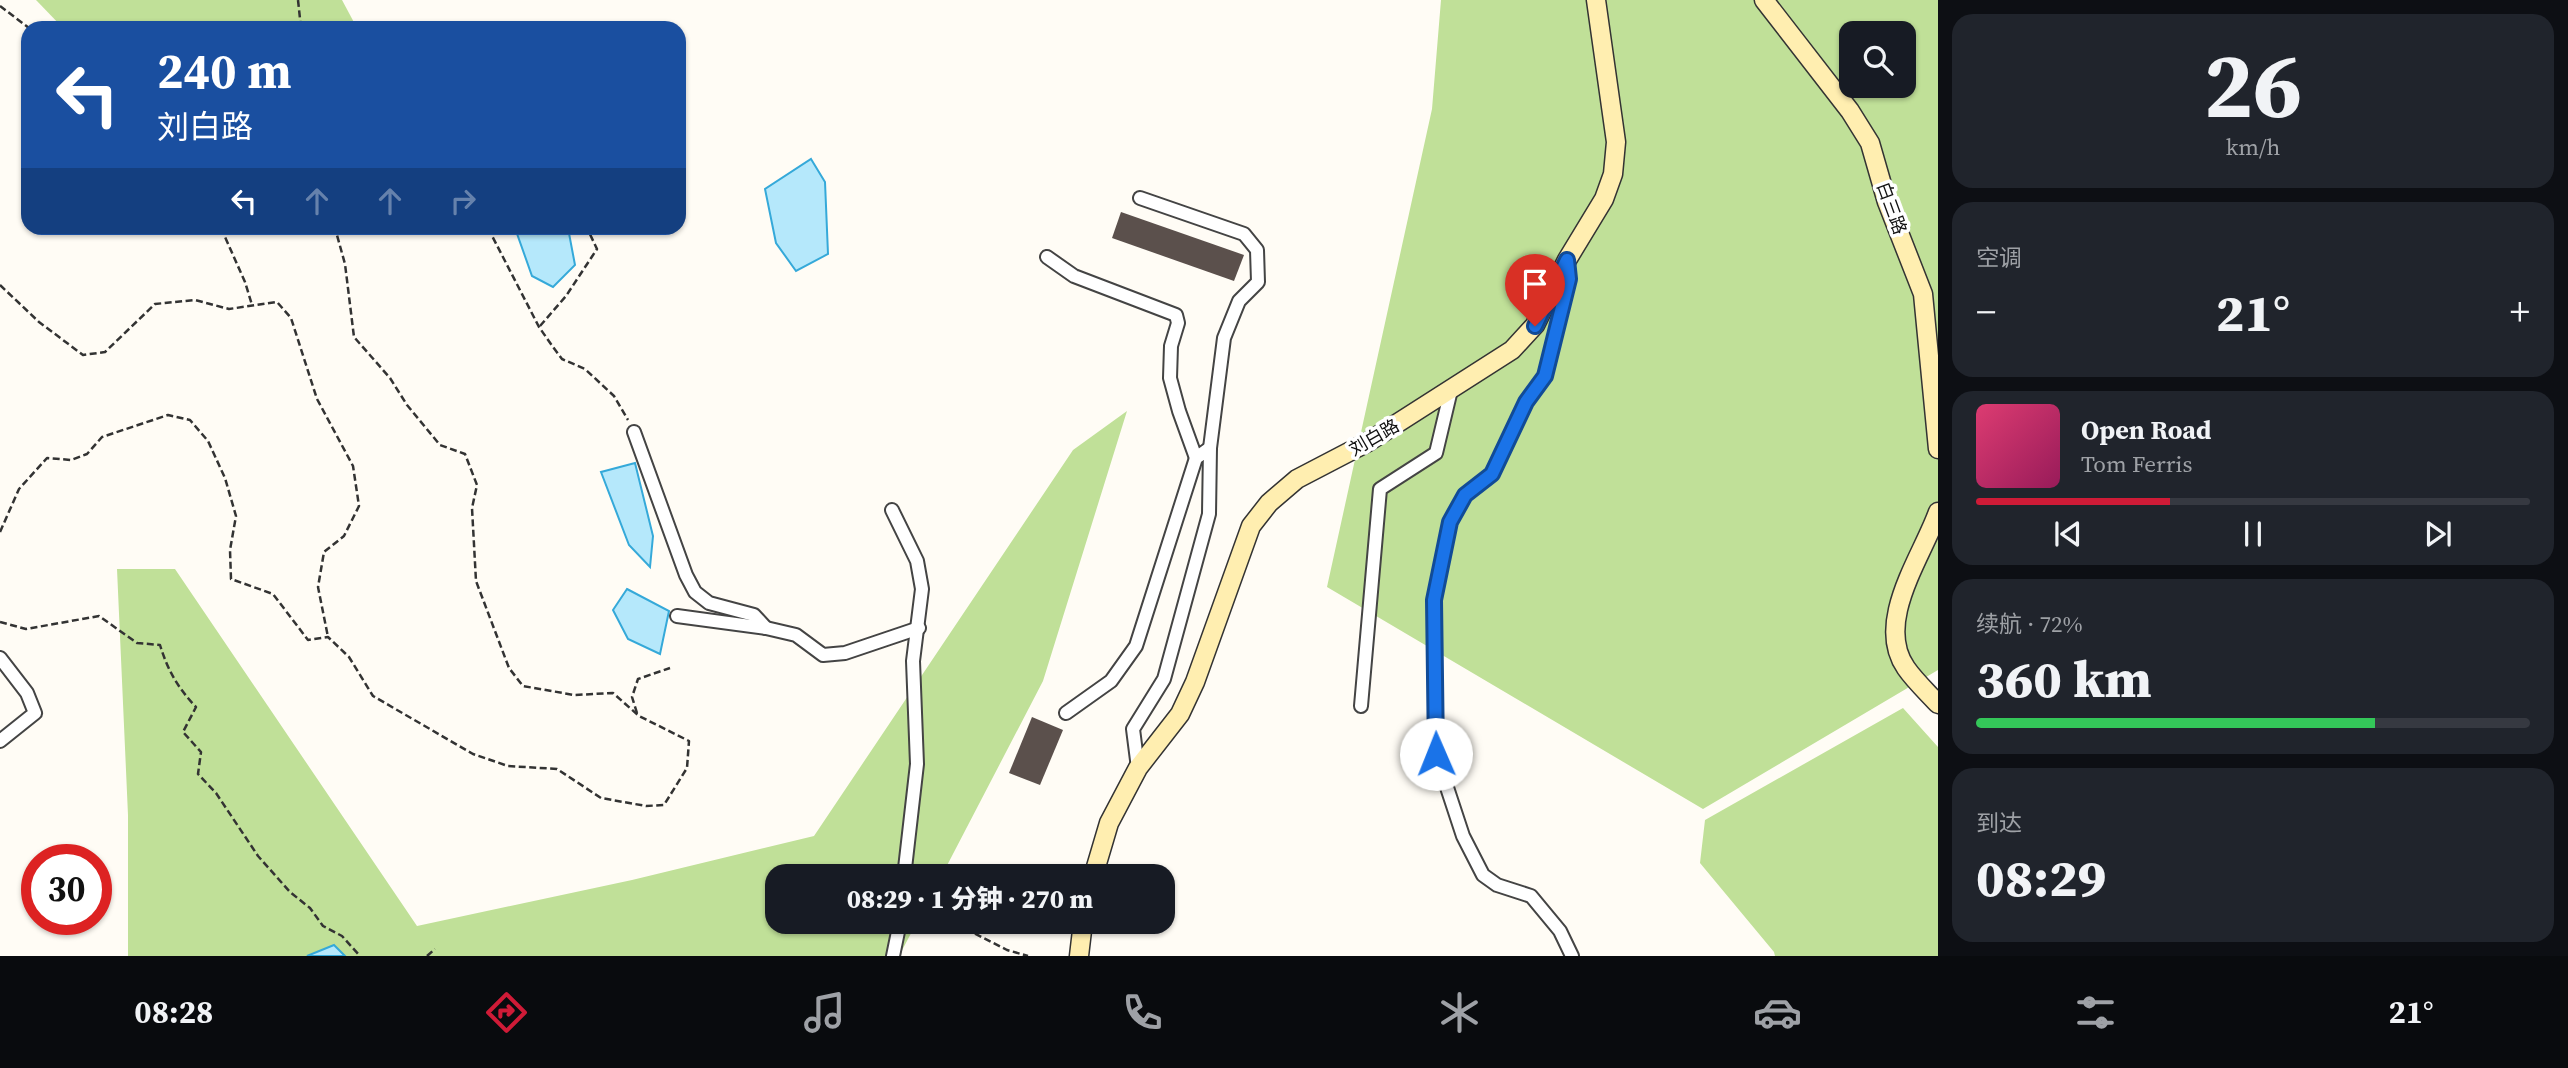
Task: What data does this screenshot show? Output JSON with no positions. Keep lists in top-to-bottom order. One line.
{"streets":{"street":["白三路","刘白路"]},"page":{"tile":[["26","km/h"],"空调",["续航 · 72%","360 km"],["到达","08:29"]],"turn":["240 m","刘白路"],"heat":["−","21°","+"],"song":["Open Road","Tom Ferris"],"limit":"30","trip":"08:29 · 1 分钟 · 270 m","tabs":["08:28","21°"]}}
